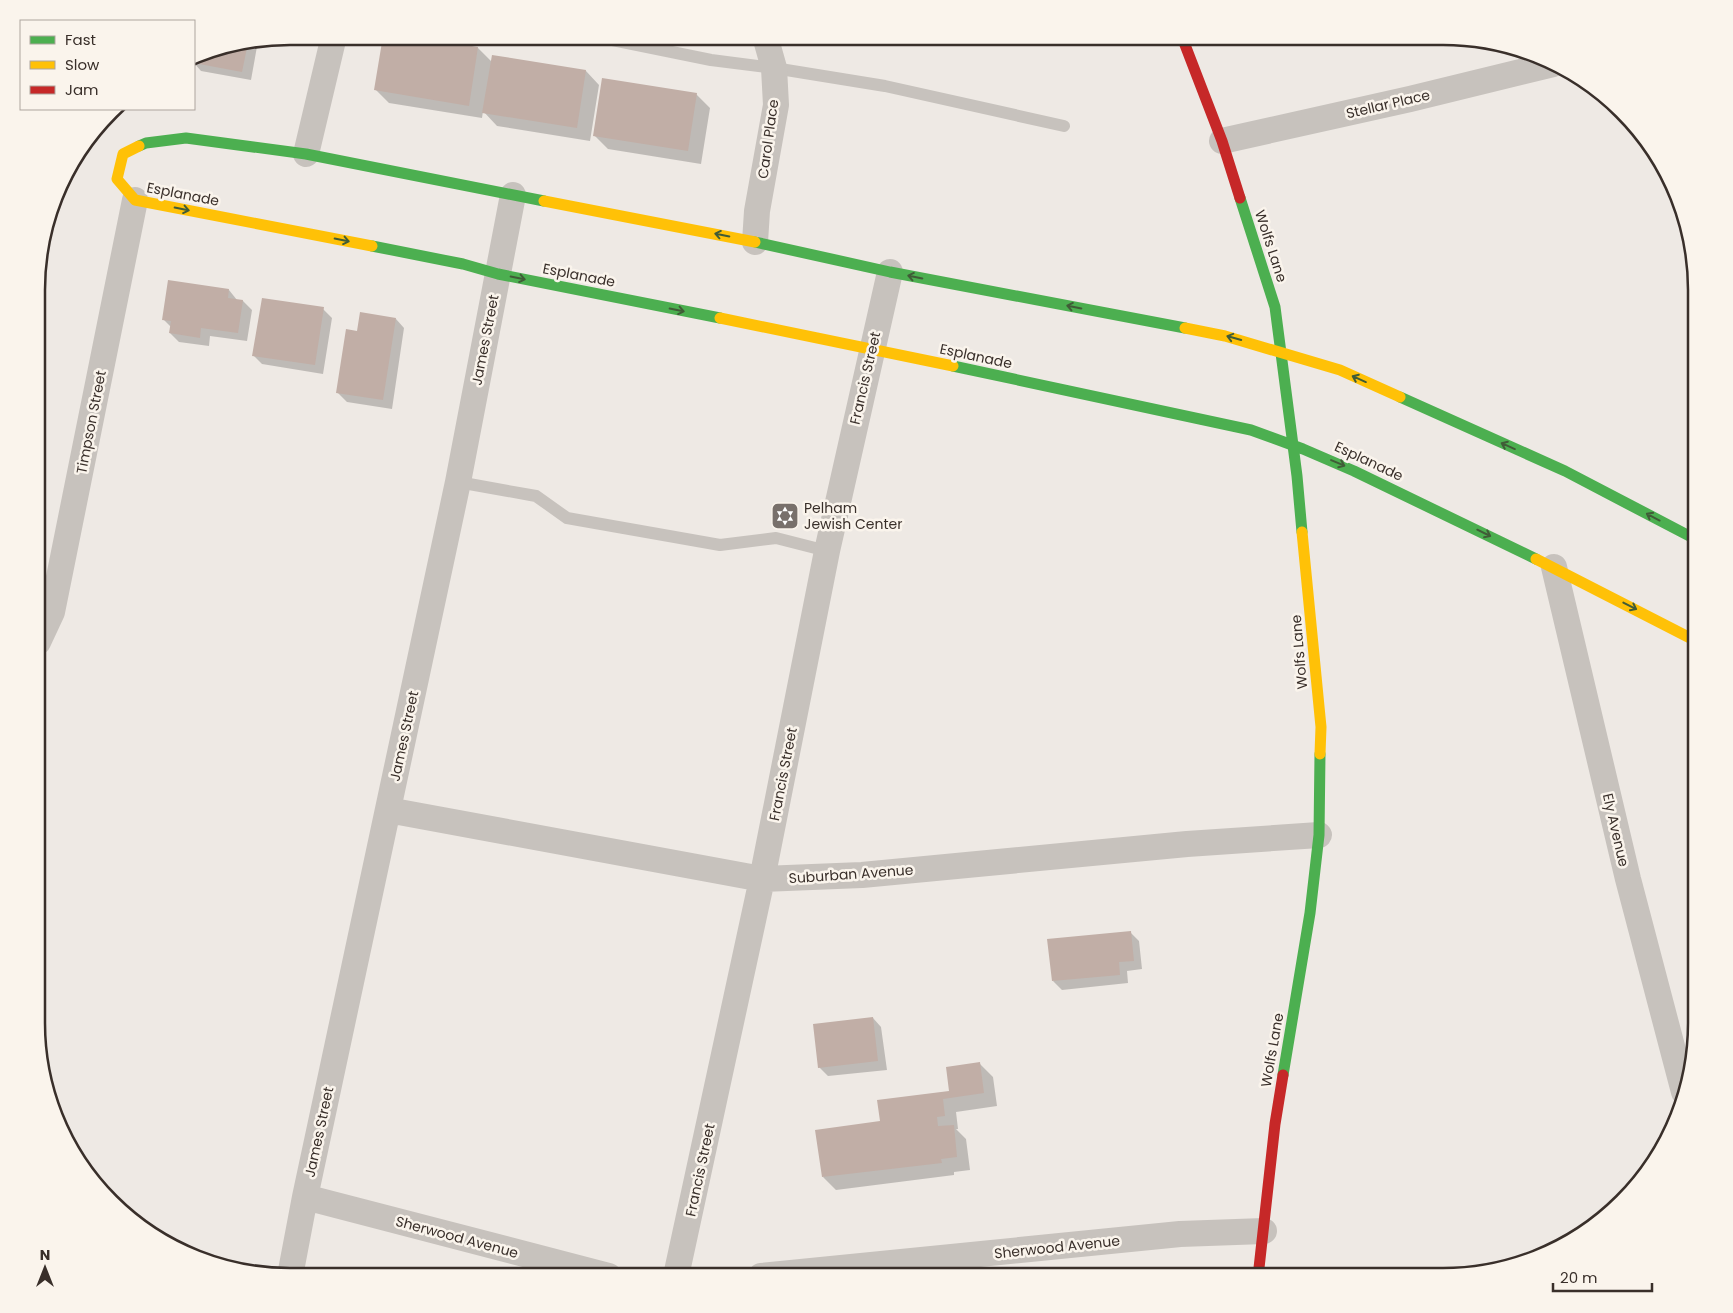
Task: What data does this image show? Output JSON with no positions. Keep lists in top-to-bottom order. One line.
{"streets":{"street":["Stellar Place","Carol Place","Esplanade","Wolfs Lane","James Street","Francis Street","Timpson Street","Ely Avenue","Suburban Avenue","Sherwood Avenue"]},"crossings":[["Stellar Place","Wolfs Lane"],["Carol Place","Esplanade"],["Esplanade","Wolfs Lane"],["Esplanade","James Street"],["Esplanade","Francis Street"],["Esplanade","Timpson Street"],["Esplanade","Ely Avenue"],["Wolfs Lane","Suburban Avenue"],["Wolfs Lane","Sherwood Avenue"],["James Street","Suburban Avenue"],["James Street","Sherwood Avenue"],["Francis Street","Suburban Avenue"]],"places":{"synagogue":["Pelham Jewish Center"]},"legend":["Fast","Slow","Jam"],"scale_bar":"20 m","north":"top"}
